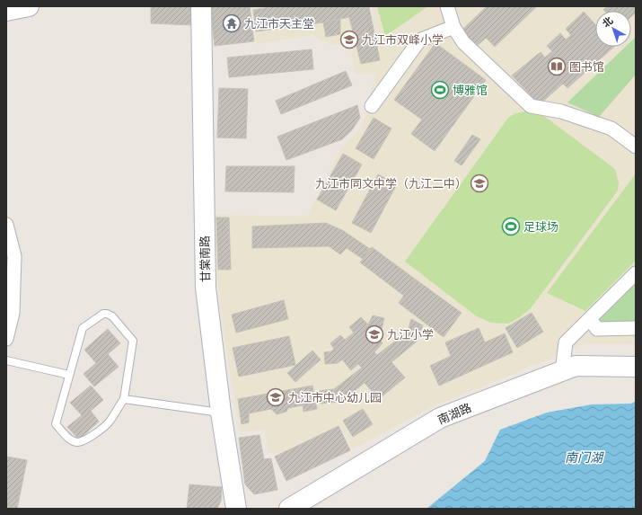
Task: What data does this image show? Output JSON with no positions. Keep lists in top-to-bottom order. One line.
{"streets":{"street":["甘棠南路","南湖路"]},"water":["南门湖"],"places":{"temple":["九江市天主堂"],"school or university":["九江市双峰小学","九江市同文中学（九江二中）","九江小学","九江市中心幼儿园"],"library":["图书馆"],"sports":["博雅馆","足球场"]},"north":"top left"}
